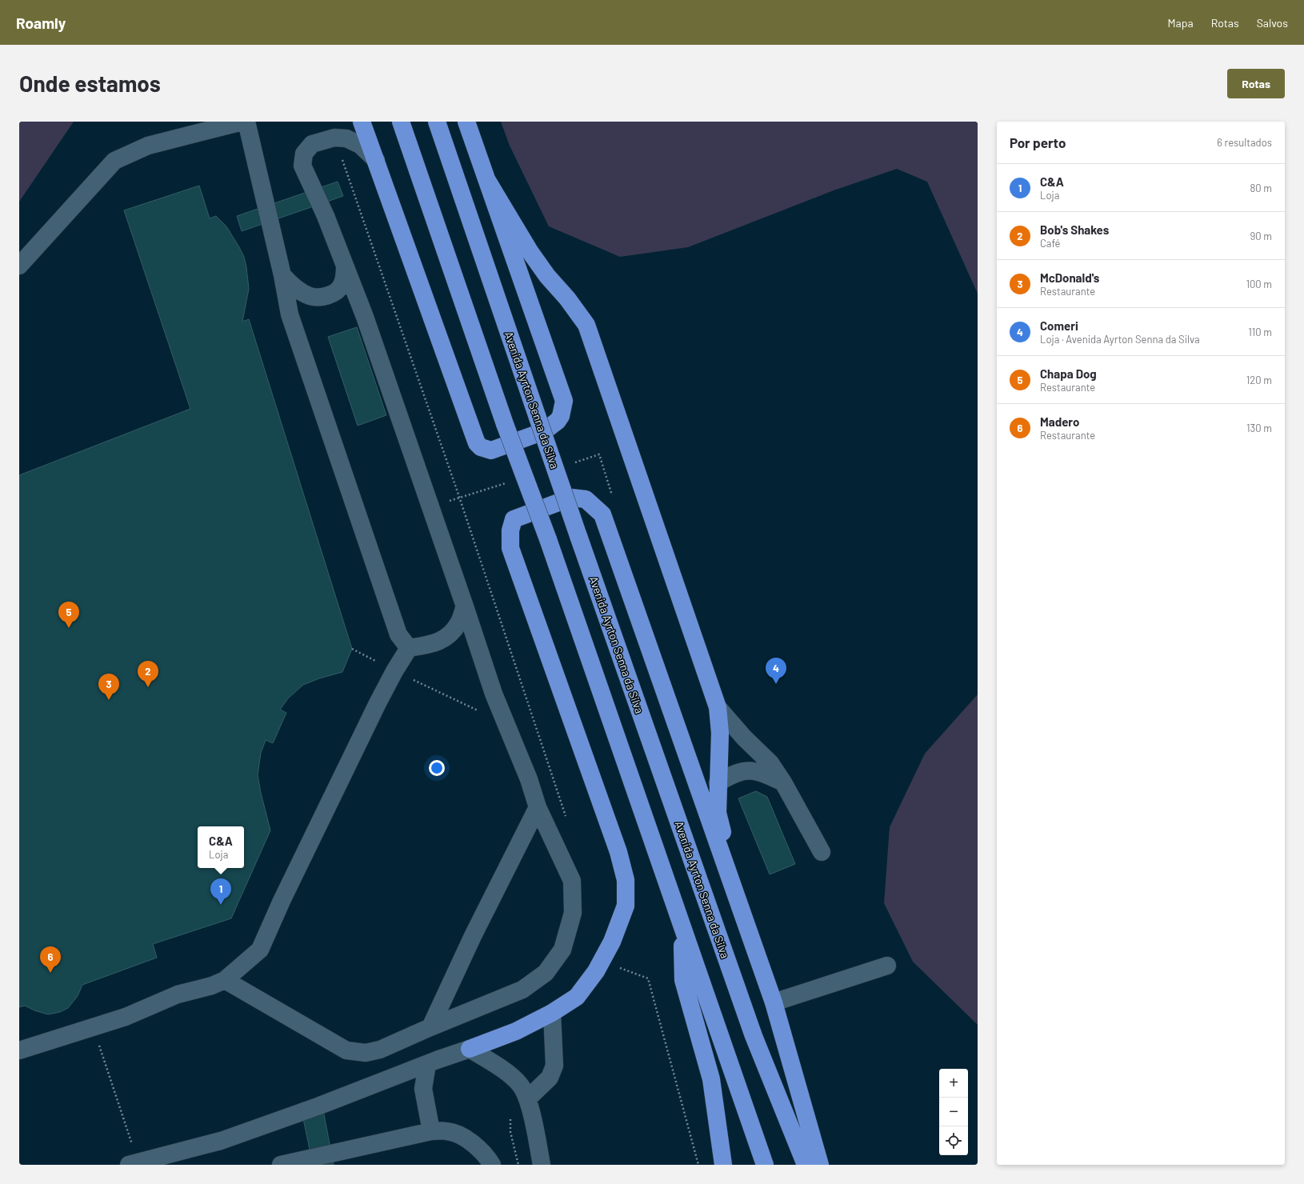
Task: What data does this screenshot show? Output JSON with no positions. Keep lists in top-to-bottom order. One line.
{"streets":{"highway":["Avenida Ayrton Senna da Silva"]},"page":{"header":"Roamly","nav":["Mapa","Rotas","Salvos"],"buttons":"Rotas","title":"Onde estamos","heading":["Por perto","6 resultados"],"list":[{"mark":"1","name":"C&A","note":"Loja","value":"80 m"},{"mark":"2","name":"Bob's Shakes","note":"Café","value":"90 m"},{"mark":"3","name":"McDonald's","note":"Restaurante","value":"100 m"},{"mark":"4","name":"Comeri","note":"Loja · Avenida Ayrton Senna da Silva","value":"110 m"},{"mark":"5","name":"Chapa Dog","note":"Restaurante","value":"120 m"},{"mark":"6","name":"Madero","note":"Restaurante","value":"130 m"}],"pins":["5","4","2","3","1","6"],"popup":["C&A","Loja"],"map_buttons":["+","−"]}}
